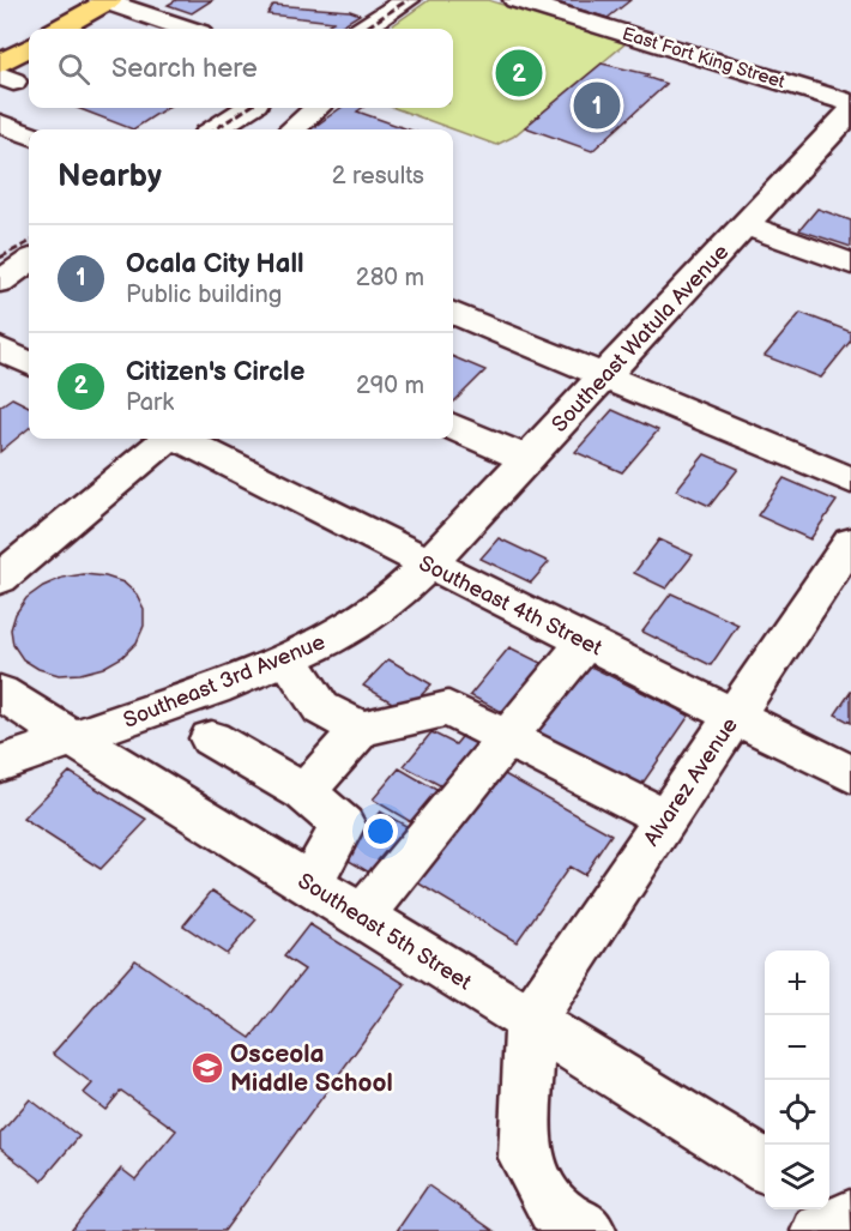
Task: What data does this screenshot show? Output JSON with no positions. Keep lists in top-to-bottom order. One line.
{"streets":{"street":["East Fort King Street","Southeast Watula Avenue","Southeast 4th Street","Southeast 3rd Avenue","Alvarez Avenue","Southeast 5th Street"]},"crossings":[["Southeast Watula Avenue","Southeast 4th Street"],["Southeast Watula Avenue","Southeast 3rd Avenue"],["Southeast 4th Street","Southeast 3rd Avenue"],["Southeast 4th Street","Alvarez Avenue"],["Southeast 3rd Avenue","Southeast 5th Street"],["Alvarez Avenue","Southeast 5th Street"]],"places":{"school or university":["Osceola Middle School"]},"page":{"search":"Search here","pins":["2","1"],"heading":["Nearby","2 results"],"list":[{"mark":"1","name":"Ocala City Hall","note":"Public building","value":"280 m"},{"mark":"2","name":"Citizen's Circle","note":"Park","value":"290 m"}],"map_buttons":["+","−"]}}
